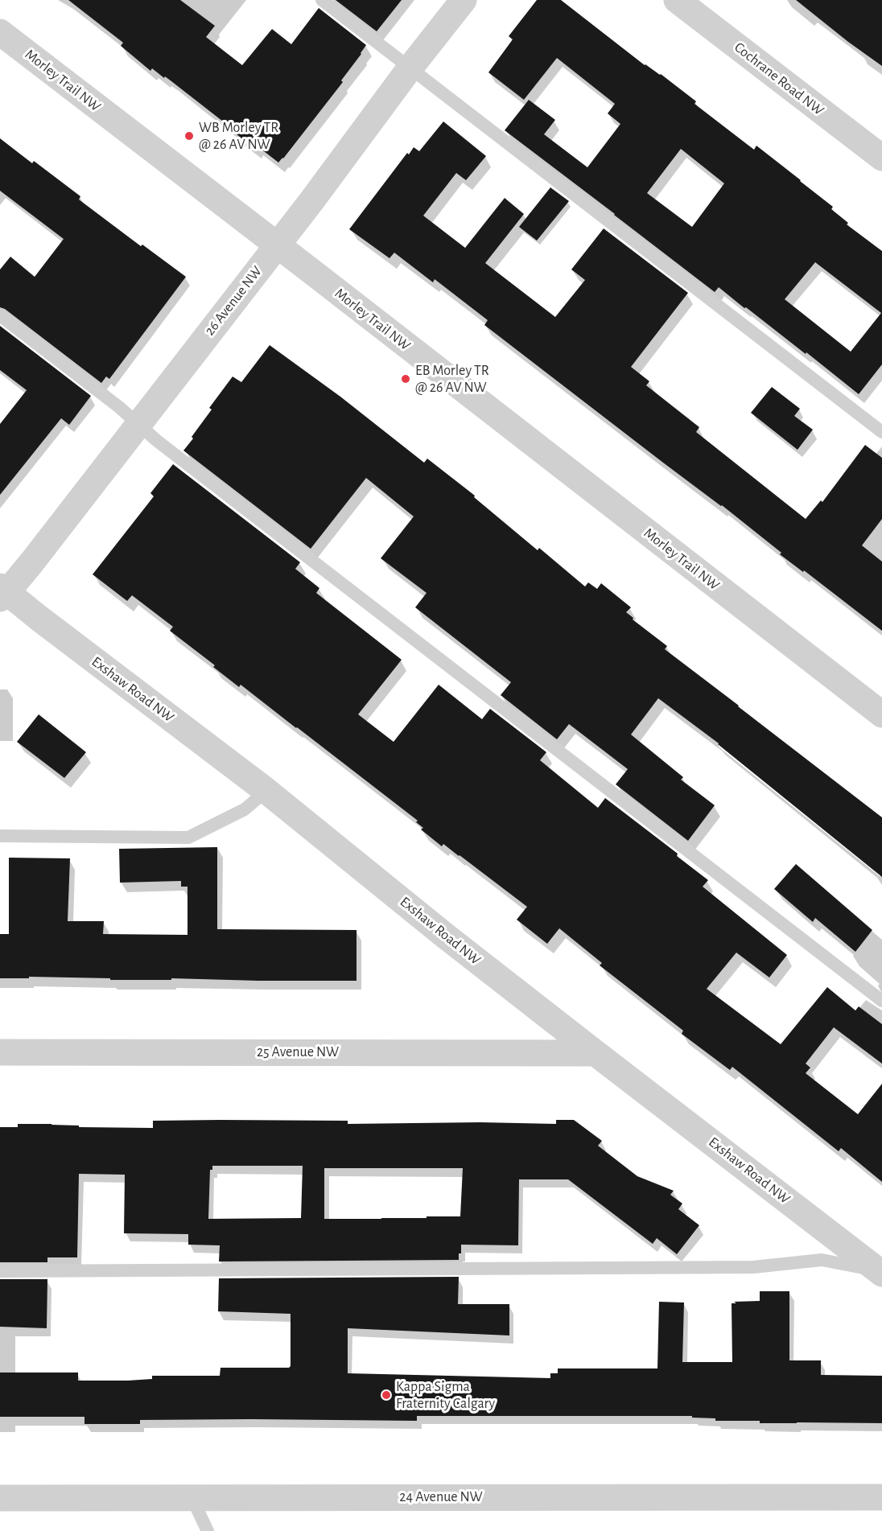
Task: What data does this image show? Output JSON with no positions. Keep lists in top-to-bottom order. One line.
{"streets":{"street":["Cochrane Road NW","Morley Trail NW","26 Avenue NW","Exshaw Road NW","25 Avenue NW","24 Avenue NW"]},"crossings":[["Morley Trail NW","26 Avenue NW"],["26 Avenue NW","Exshaw Road NW"],["Exshaw Road NW","25 Avenue NW"]],"places":["WB Morley TR @ 26 AV NW","EB Morley TR @ 26 AV NW","Kappa Sigma Fraternity Calgary"]}
